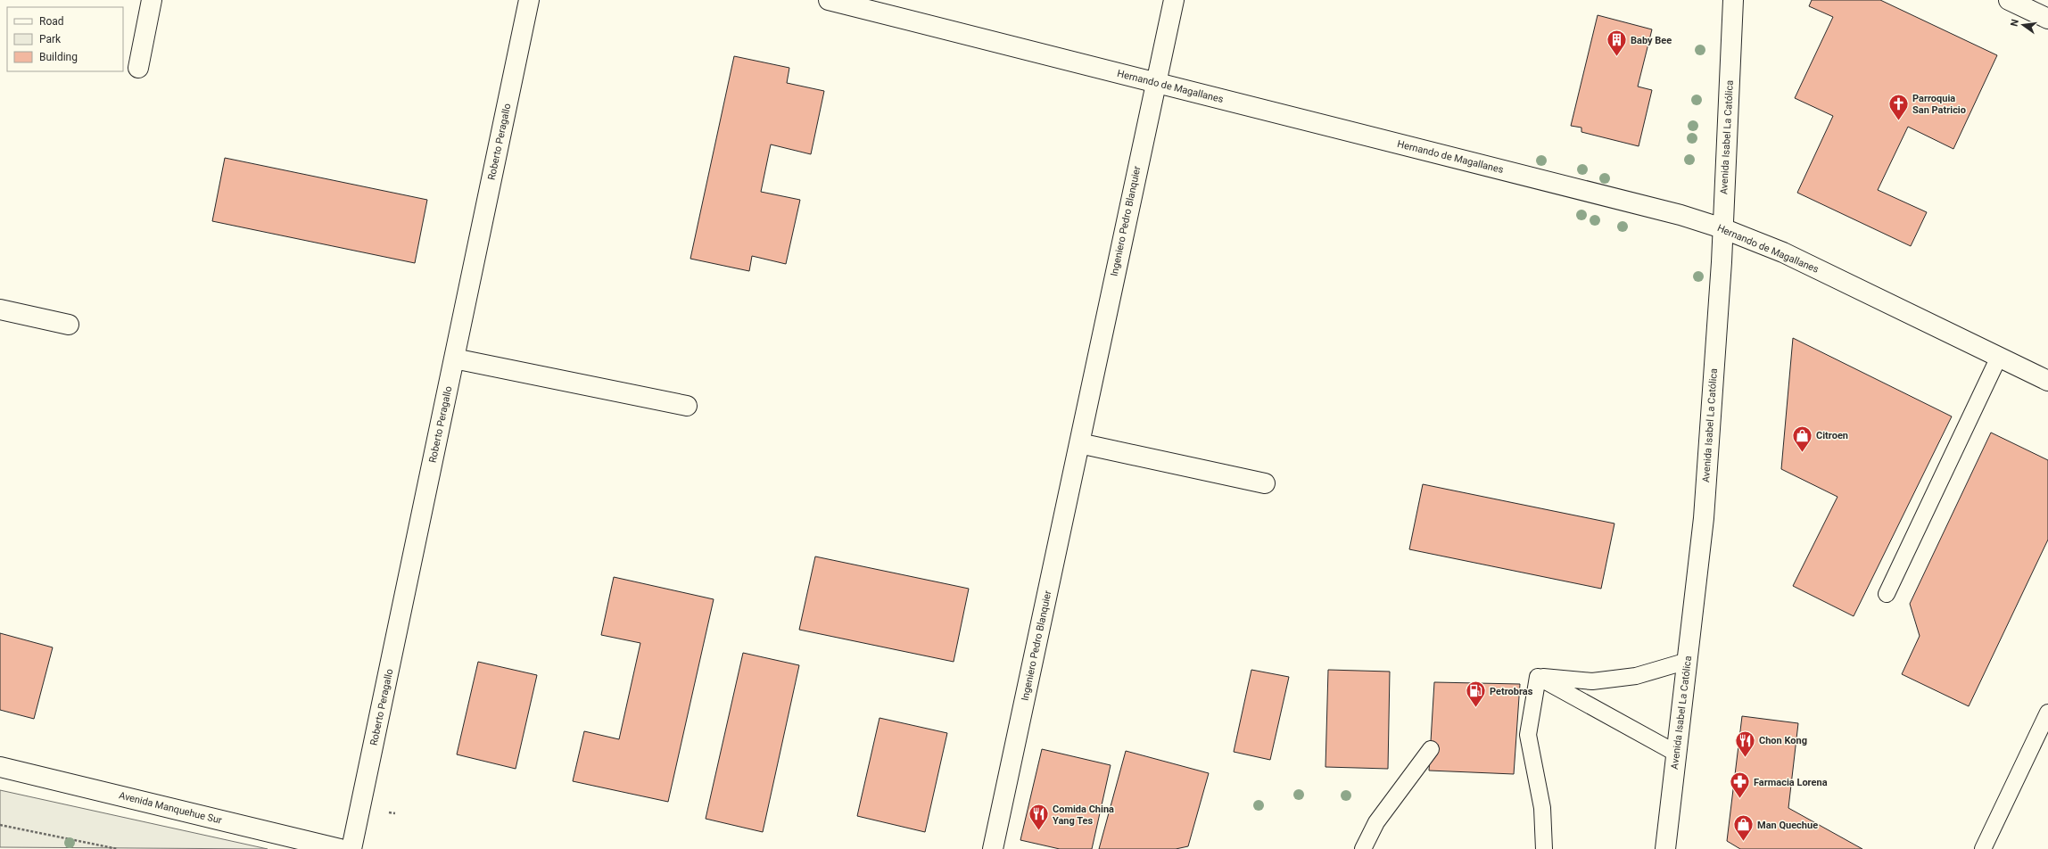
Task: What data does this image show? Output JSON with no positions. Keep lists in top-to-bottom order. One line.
{"streets":{"main road":["Hernando de Magallanes","Avenida Isabel La Católica","Roberto Peragallo","Ingeniero Pedro Blanquier","Avenida Manquehue Sur"]},"crossings":[["Hernando de Magallanes","Avenida Isabel La Católica"],["Hernando de Magallanes","Ingeniero Pedro Blanquier"]],"places":{"building":["Baby Bee"],"church":["Parroquia San Patricio"],"shop":["Citroen","Man Quechue"],"fuel station":["Petrobras"],"restaurant":["Chon Kong","Comida China Yang Tes"],"pharmacy":["Farmacia Lorena"]},"legend":["Road","Park","Building"],"north":"left"}
